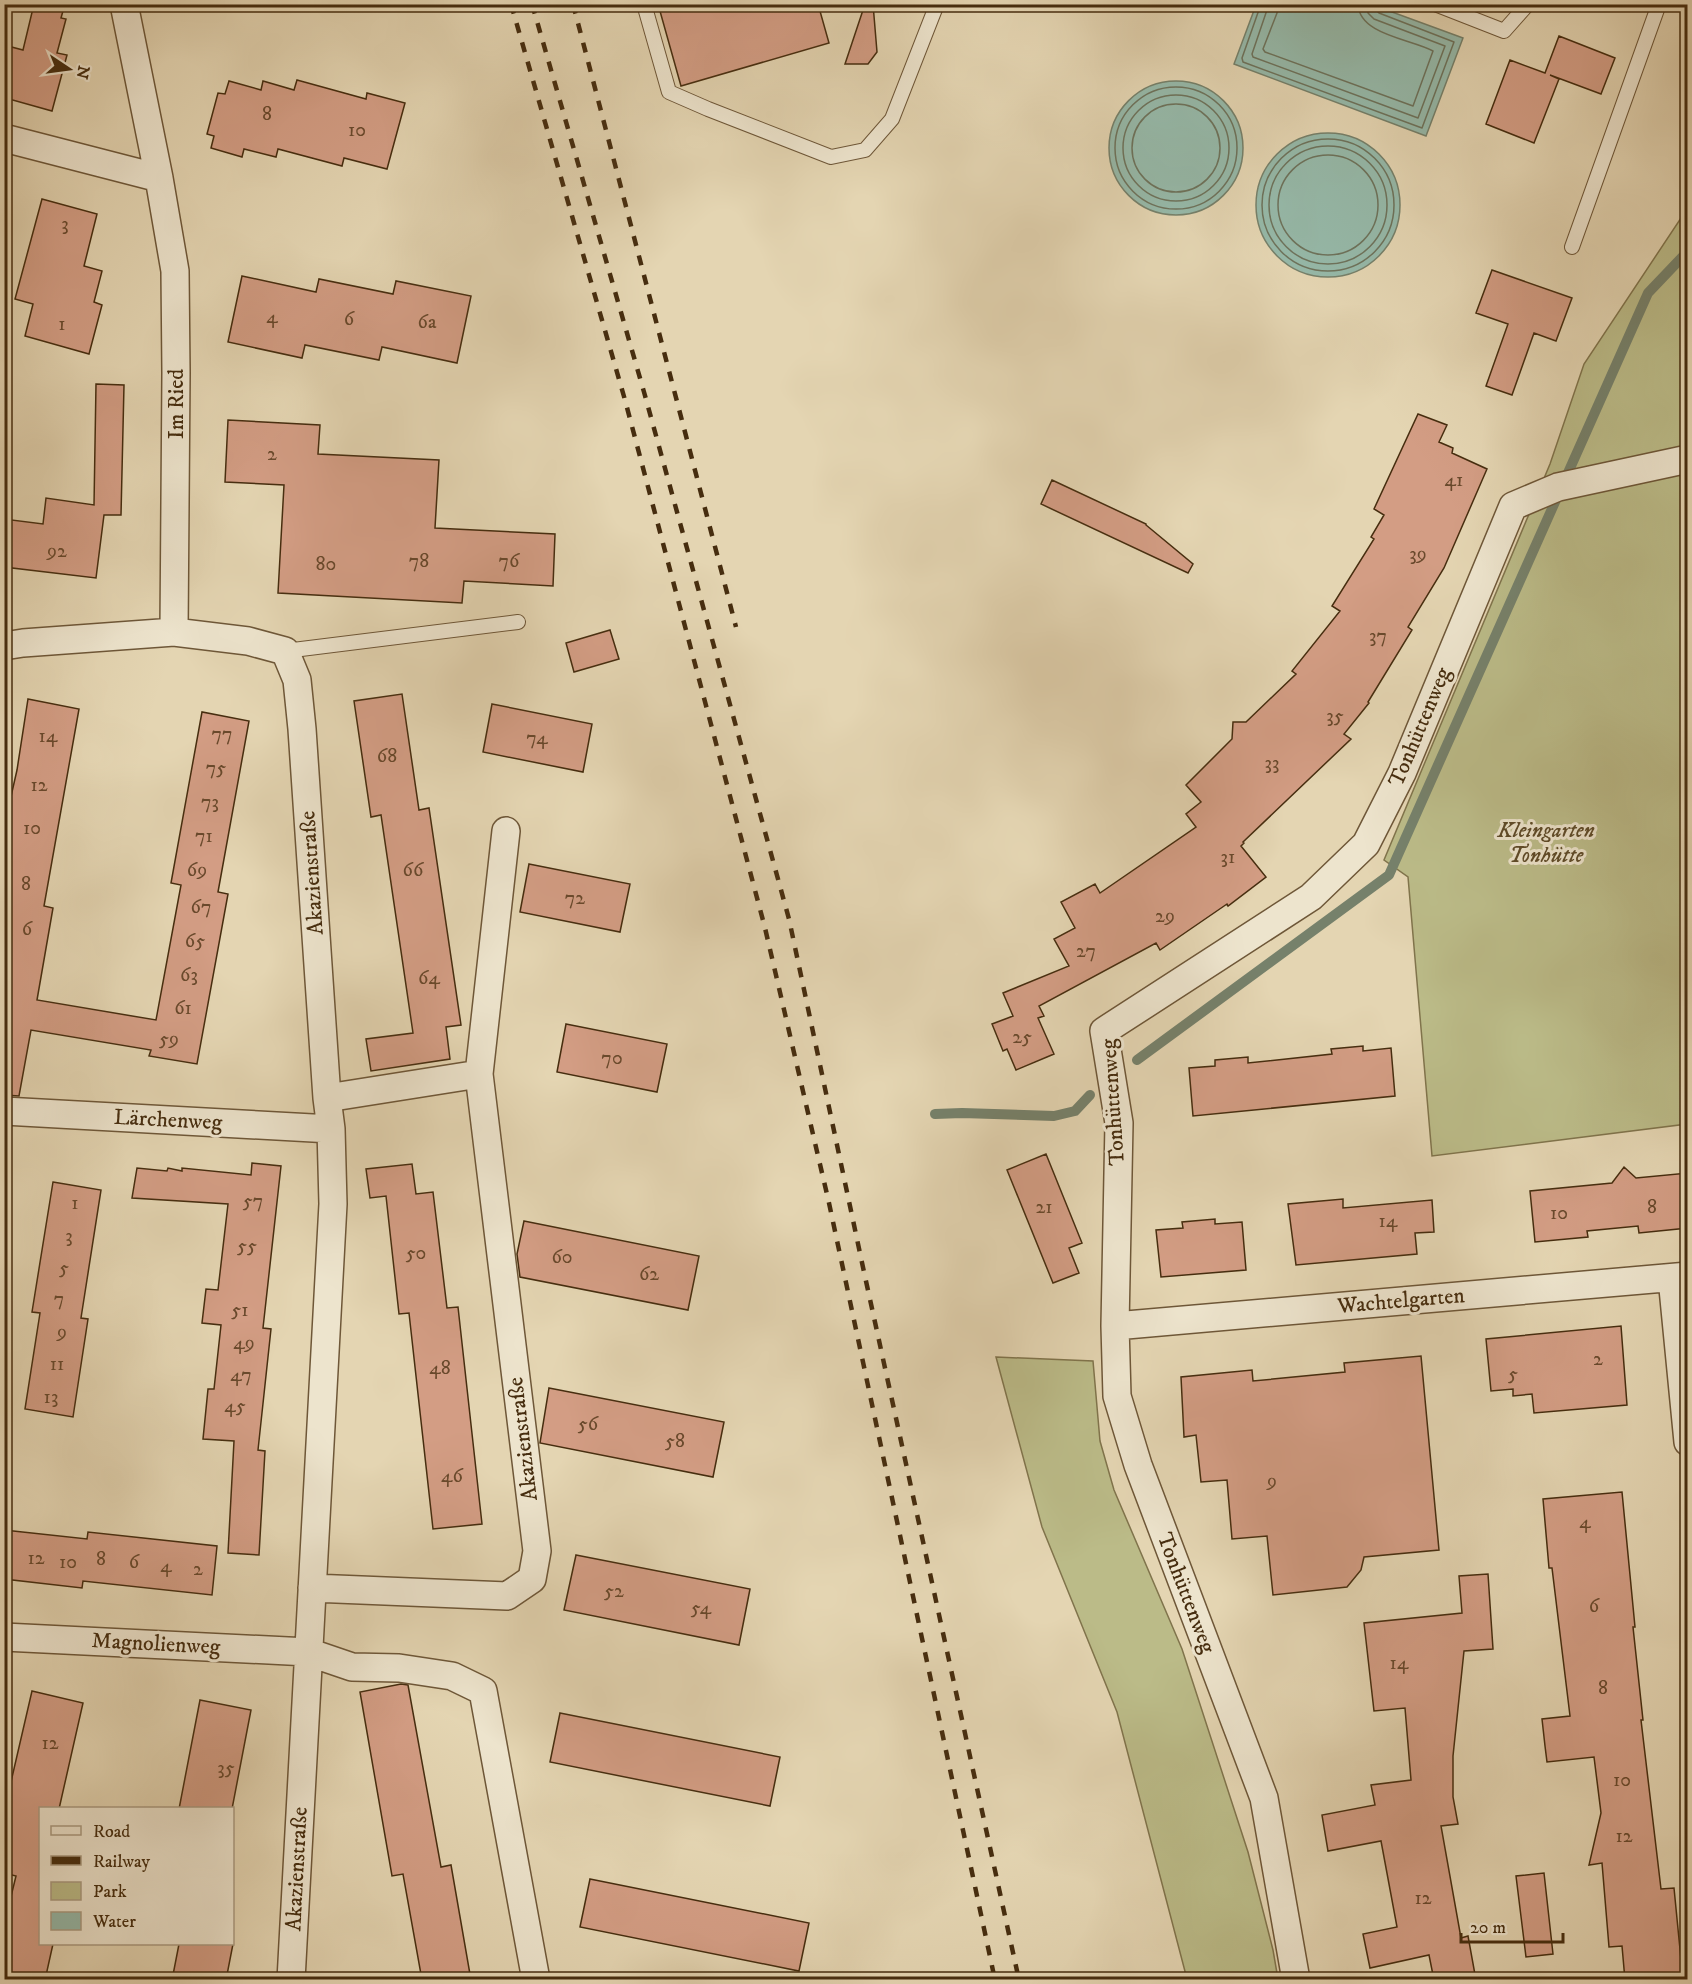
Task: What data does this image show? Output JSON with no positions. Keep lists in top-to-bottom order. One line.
{"streets":{"street":["Im Ried","Tonhüttenweg","Akazienstraße","Lärchenweg","Wachtelgarten","Magnolienweg"]},"crossings":[["Tonhüttenweg","Wachtelgarten"],["Akazienstraße","Lärchenweg"],["Akazienstraße","Magnolienweg"]],"parks":["Kleingarten Tonhütte"],"house_numbers":["8","10","3","4","6","6a","1","2","41","92","39","78","76","80","37","35","77","14","74","68","33","75","12","73","10","71","31","69","66","8","72","67","29","6","65","27","63","64","61","25","59","70","57","1","21","8","10","14","3","55","50","60","5","62","7","51","9","49","2","11","48","5","47","13","45","56","58","46","9","4","12","8","10","6","4","2","52","6","54","14","8","12","35","10","12","12"],"legend":["Road","Railway","Park","Water"],"scale_bar":"20 m","north":"right"}
